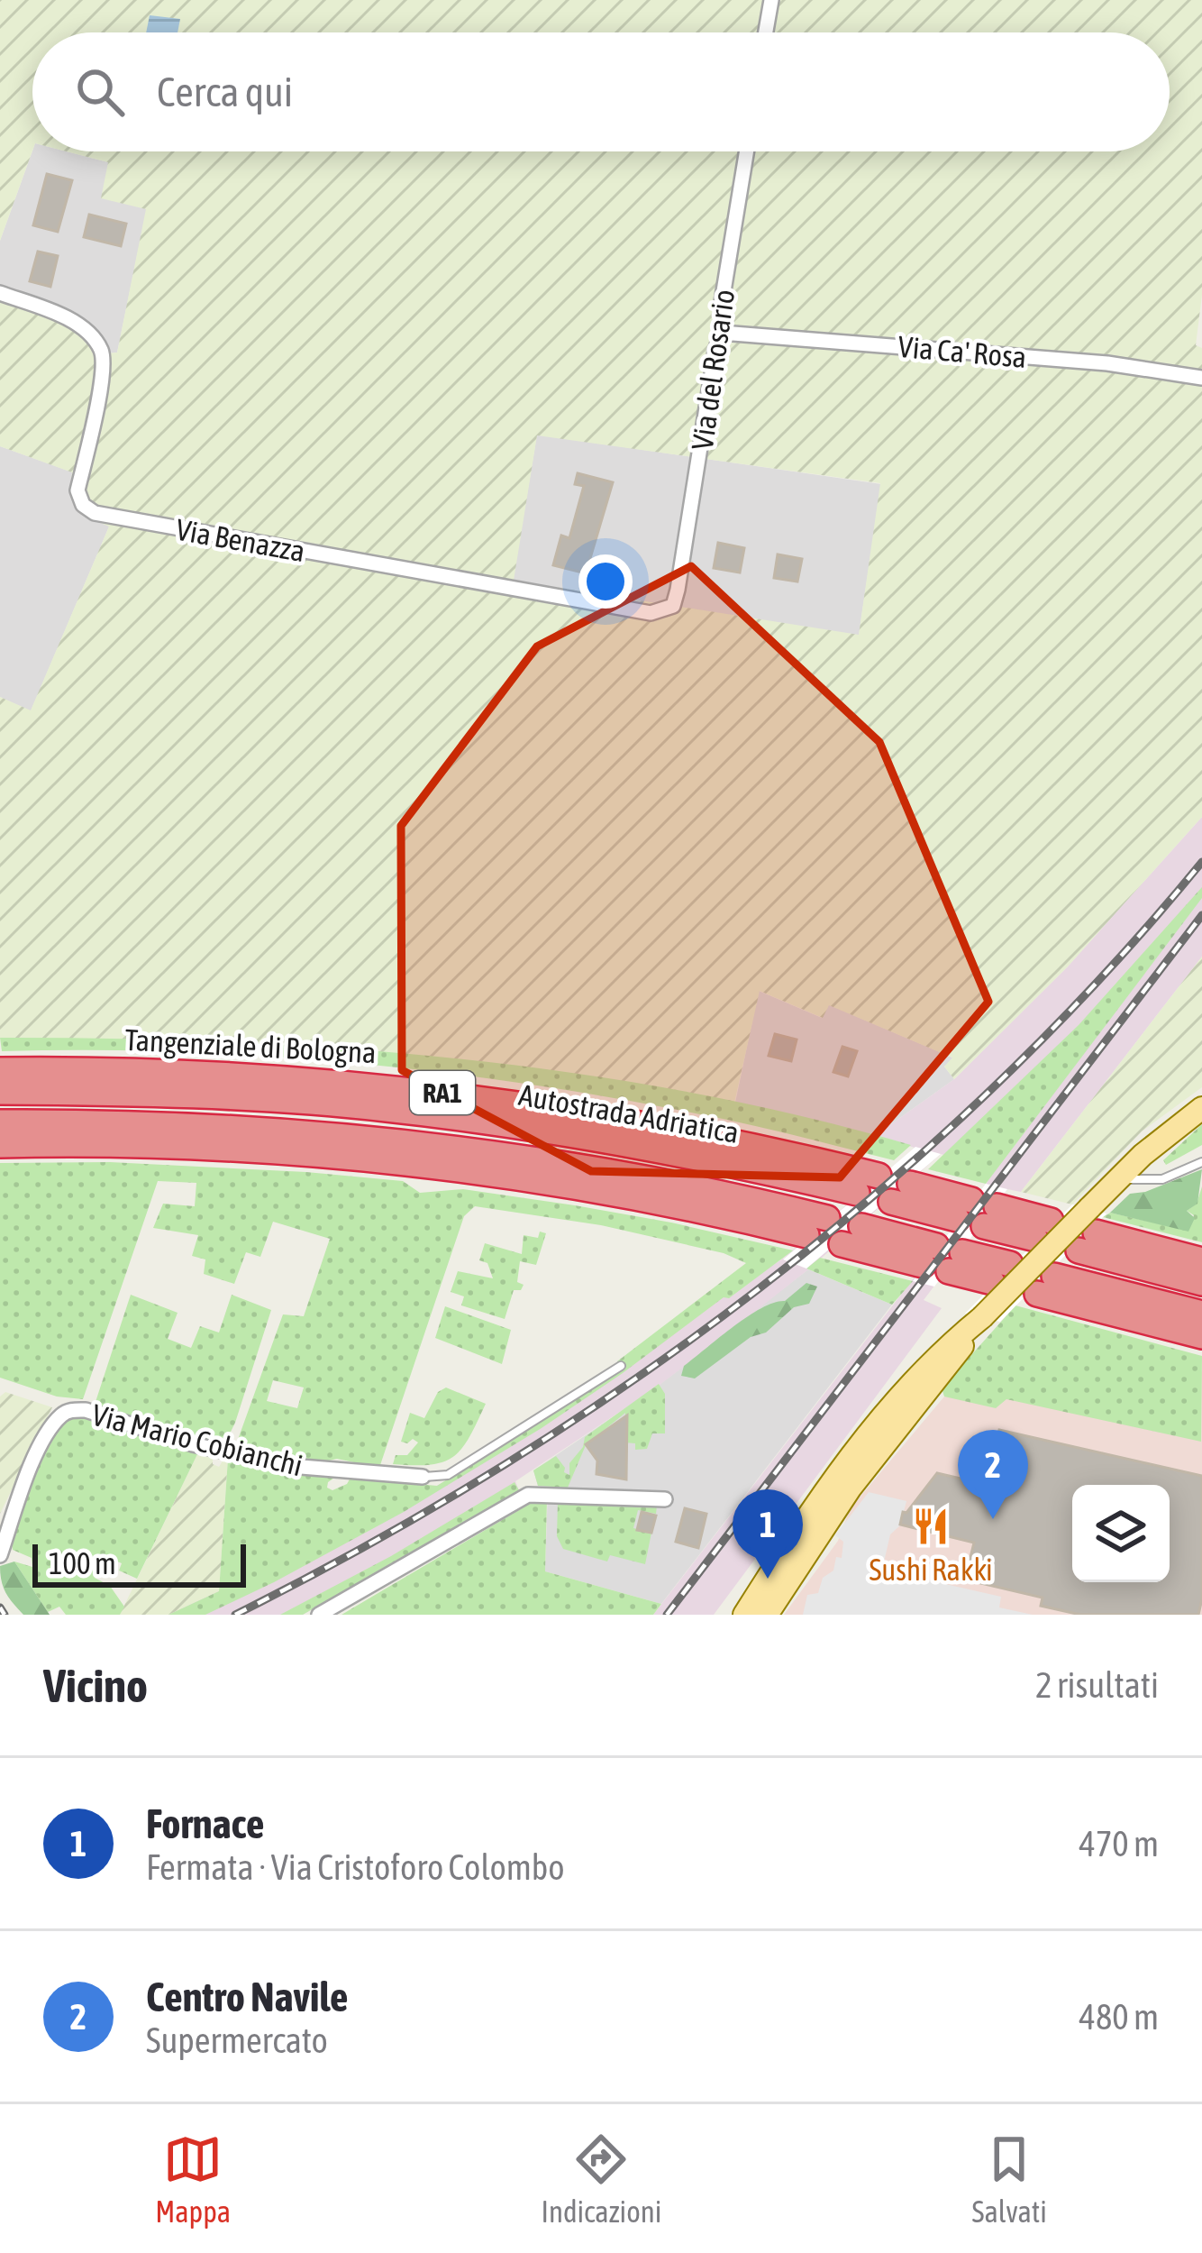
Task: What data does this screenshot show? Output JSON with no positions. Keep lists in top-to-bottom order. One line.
{"streets":{"highway":["Tangenziale di Bologna","RA1","Autostrada Adriatica"],"street":["Via Ca' Rosa","Via del Rosario","Via Benazza","Via Mario Cobianchi"]},"crossings":[["Via Ca' Rosa","Via del Rosario"],["Via del Rosario","Via Benazza"]],"places":{"restaurant":["Sushi Rakki"]},"scale_bar":"100 m","page":{"search":"Cerca qui","pins":["2","1"],"scale":"100 m","heading":["Vicino","2 risultati"],"list":[{"mark":"1","name":"Fornace","note":"Fermata · Via Cristoforo Colombo","value":"470 m"},{"mark":"2","name":"Centro Navile","note":"Supermercato","value":"480 m"}],"nav":["Mappa","Indicazioni","Salvati"]}}
